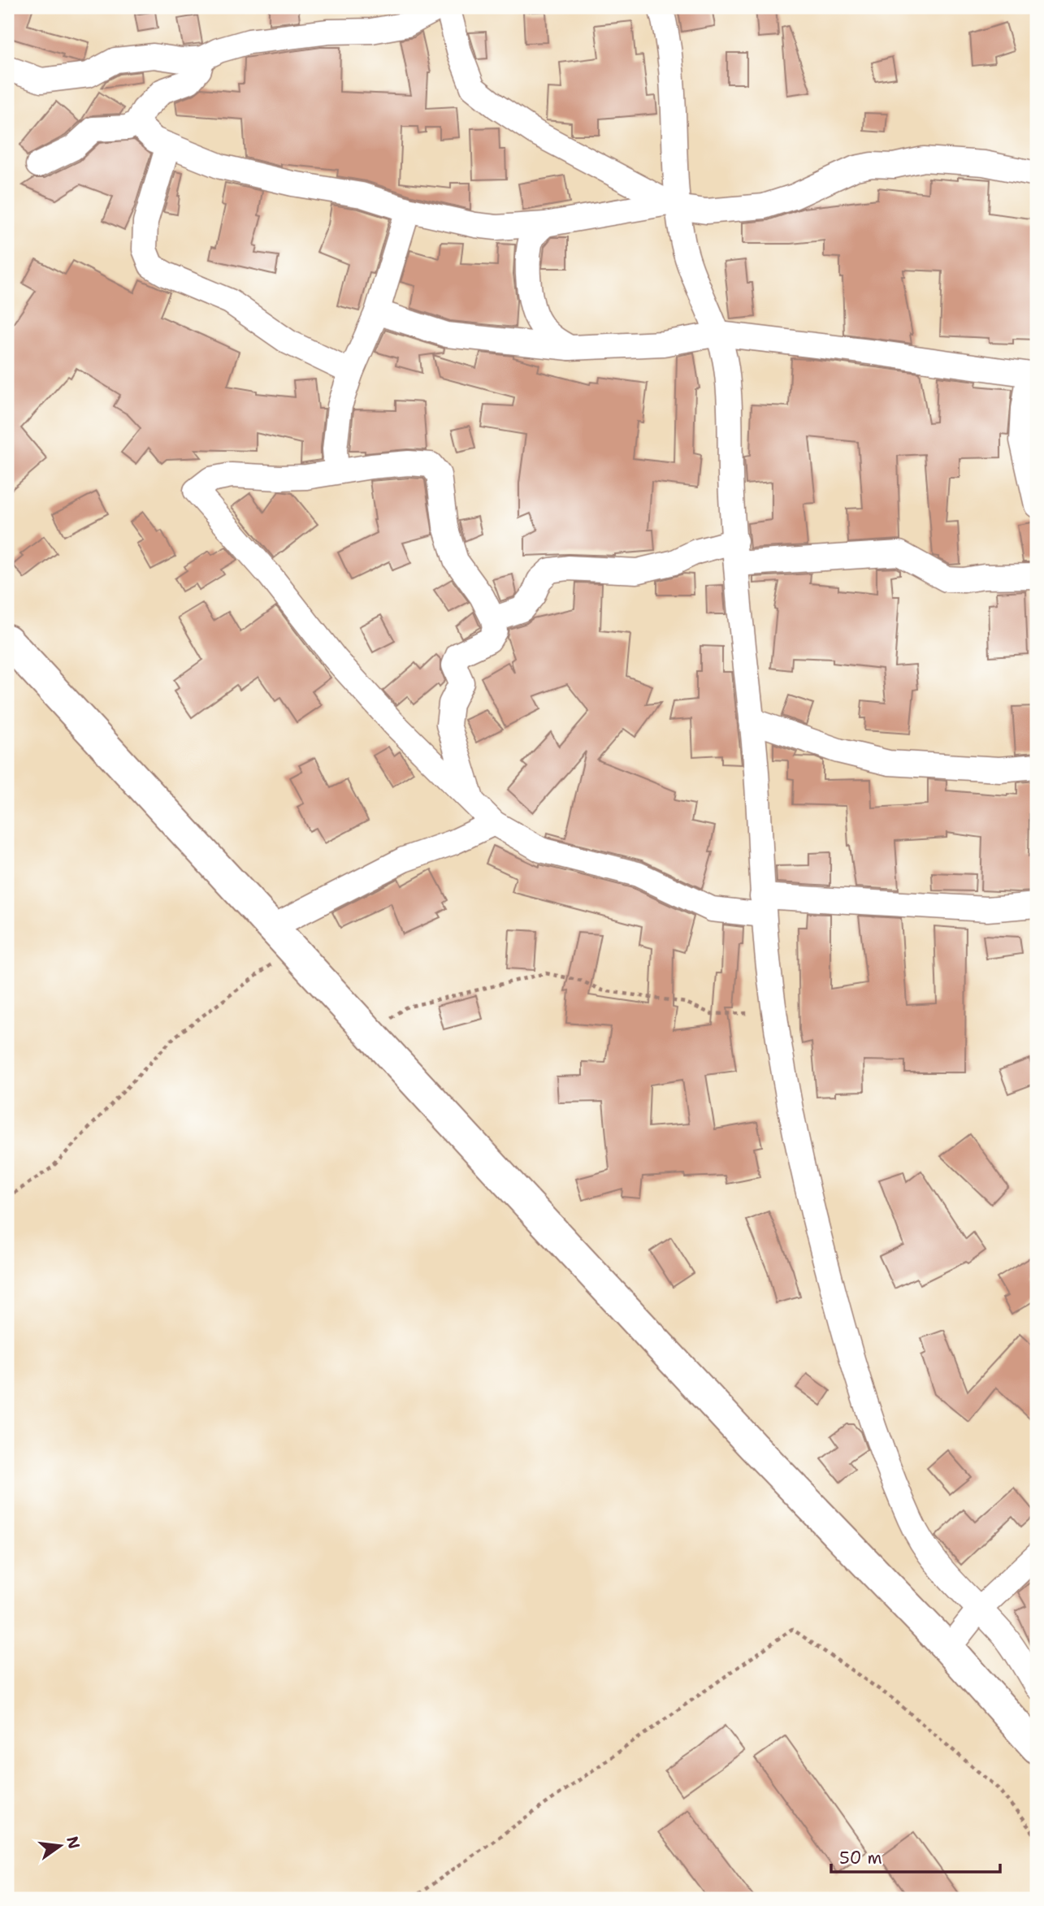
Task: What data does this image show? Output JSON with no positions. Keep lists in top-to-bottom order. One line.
{"scale_bar":"50 m","north":"right"}
